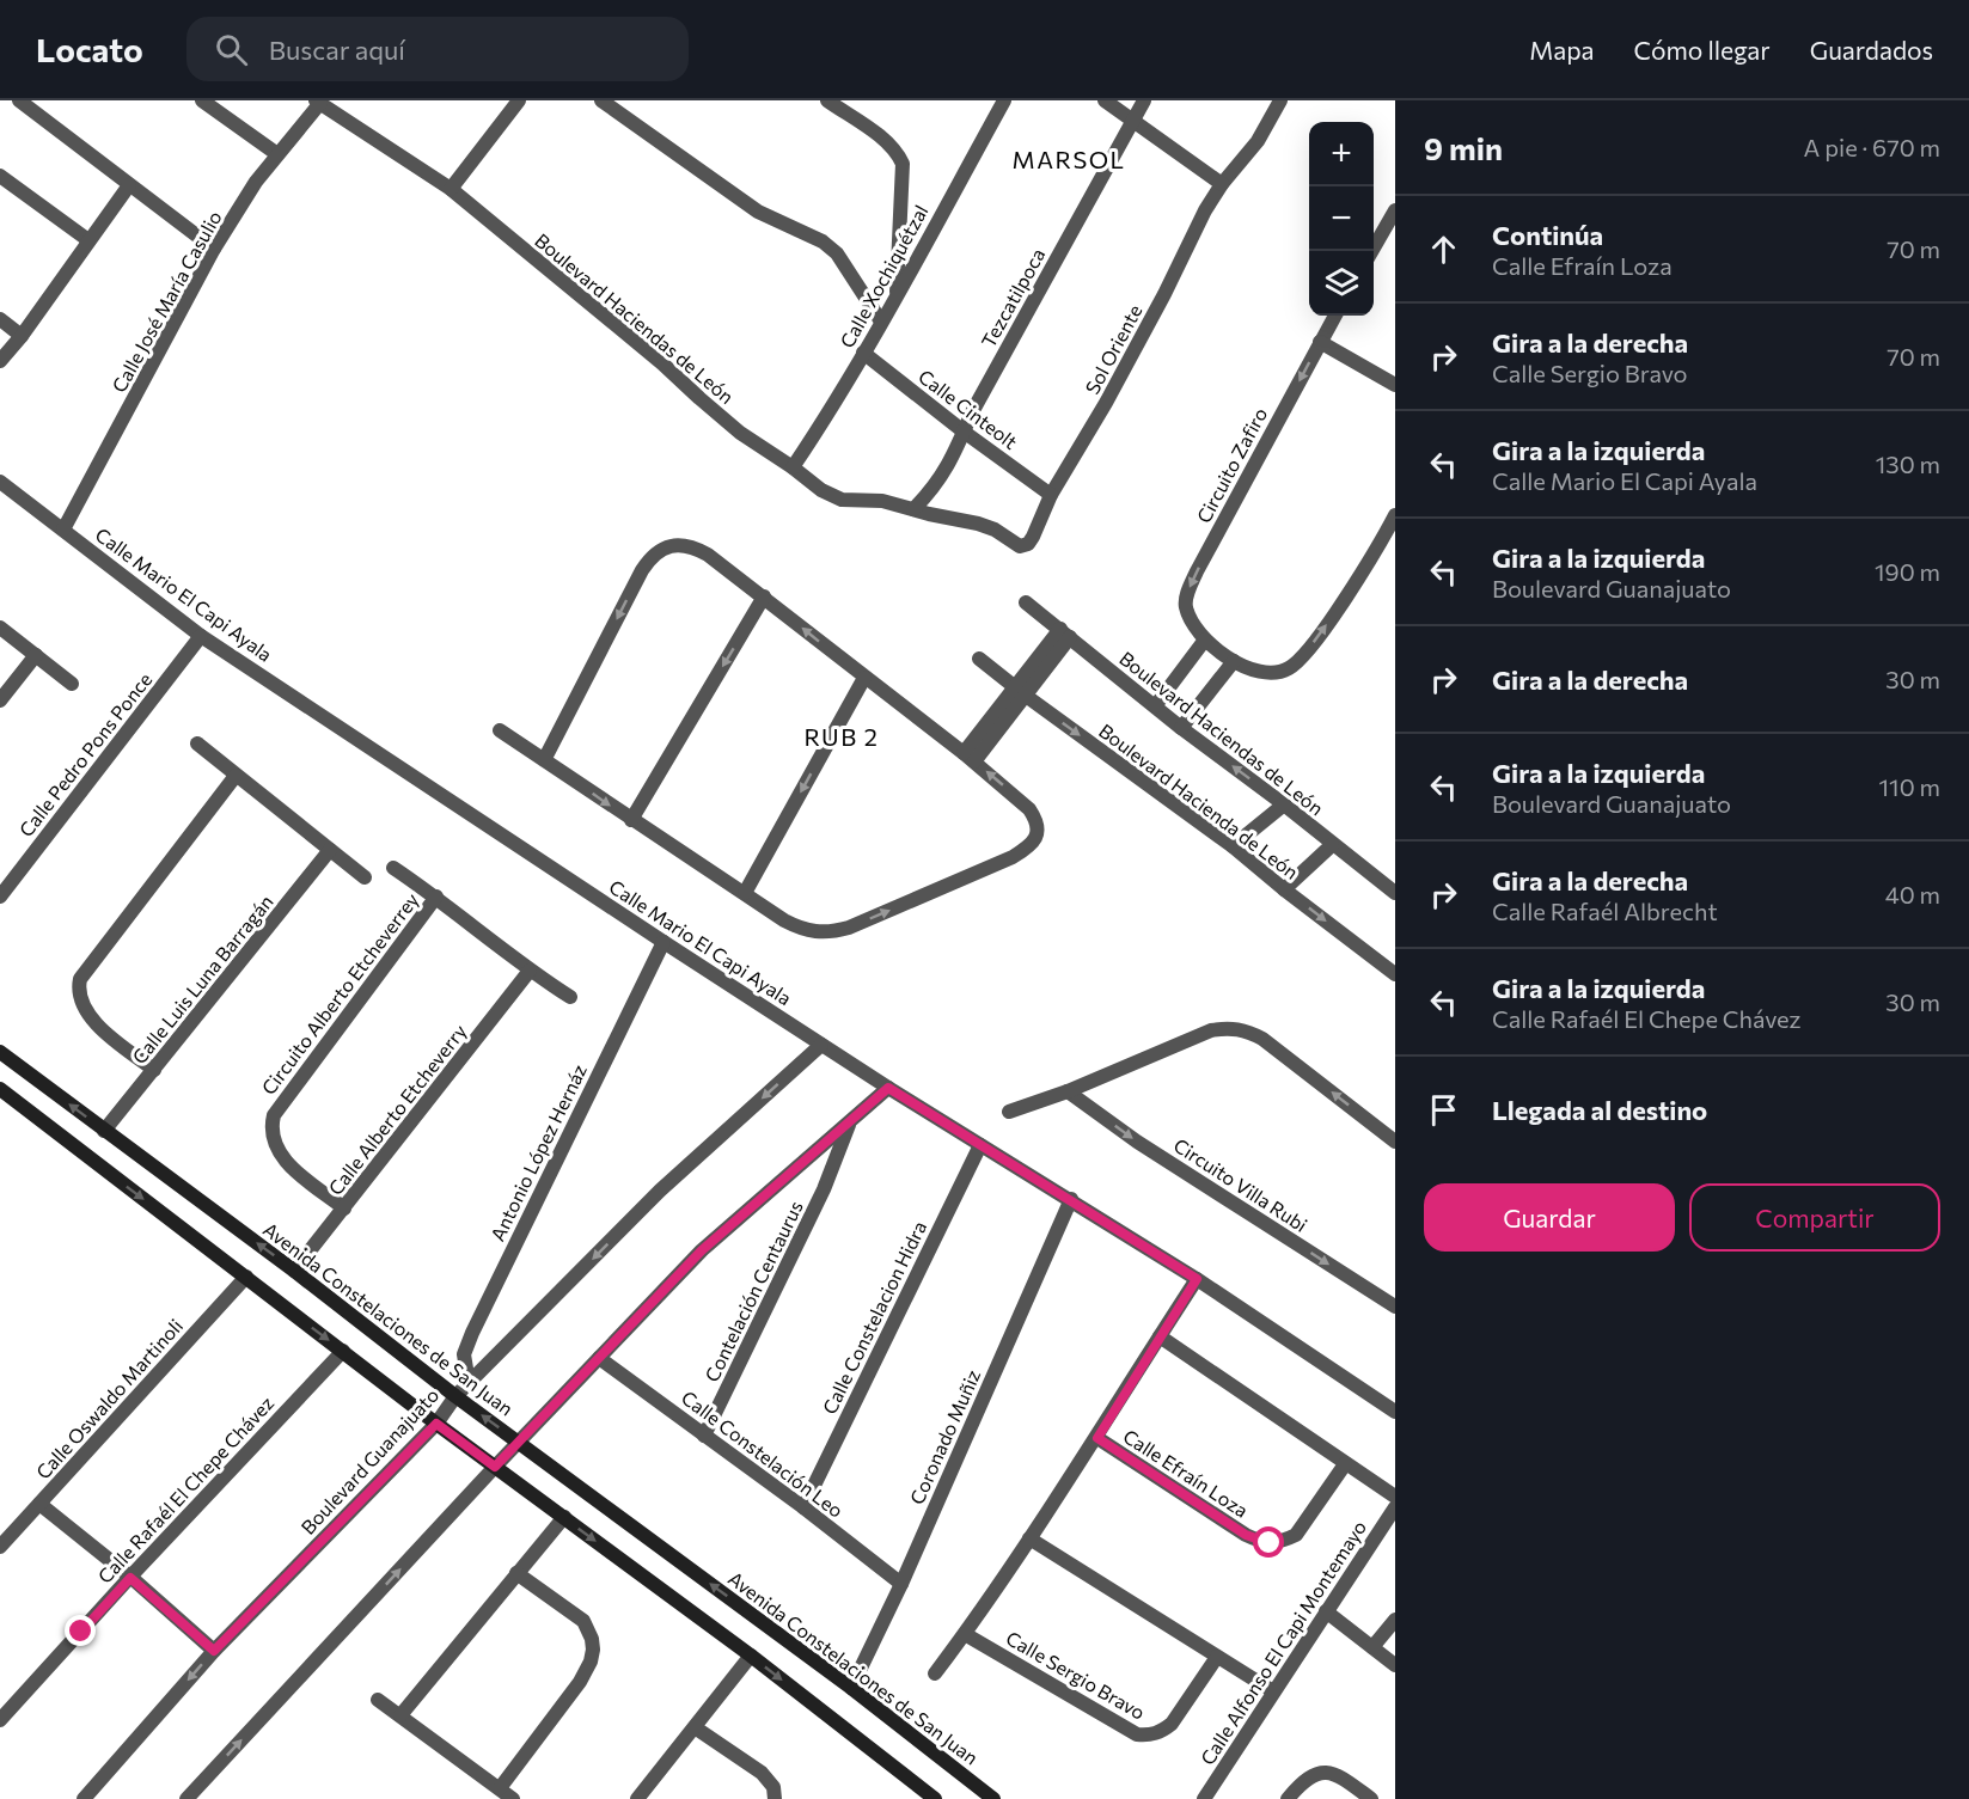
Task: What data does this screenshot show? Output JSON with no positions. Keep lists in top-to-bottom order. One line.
{"streets":{"street":["Calle Xochiquétzal","Tezcatilpoca","Calle José María Casulio","Boulevard Haciendas de León","Sol Oriente","Calle Cinteolt","Circuito Zafiro","Calle Mario El Capi Ayala","Calle Pedro Pons Ponce","Boulevard Hacienda de León","Calle Luis Luna Barragán","Circuito Alberto Etcheverrey","Calle Alberto Etcheverry","Antonio López Hernáz","Circuito Villa Rubi","Contelación Centaurus","Calle Constelacion Hidra","Avenida Constelaciones de San Juan","Calle Oswaldo Martinoli","Coronado Muñiz","Calle Constelación Leo","Boulevard Guanajuato","Calle Efraín Loza","Calle Rafaél El Chepe Chávez","Calle Alfonso El Capi Montemayo","Calle Sergio Bravo"]},"crossings":[["Calle Xochiquétzal","Boulevard Haciendas de León"],["Calle Xochiquétzal","Calle Cinteolt"],["Tezcatilpoca","Boulevard Haciendas de León"],["Tezcatilpoca","Calle Cinteolt"],["Calle José María Casulio","Boulevard Haciendas de León"],["Calle José María Casulio","Calle Mario El Capi Ayala"],["Boulevard Haciendas de León","Sol Oriente"],["Sol Oriente","Calle Cinteolt"],["Calle Mario El Capi Ayala","Calle Pedro Pons Ponce"],["Calle Mario El Capi Ayala","Antonio López Hernáz"],["Calle Mario El Capi Ayala","Calle Constelacion Hidra"],["Calle Mario El Capi Ayala","Coronado Muñiz"],["Calle Mario El Capi Ayala","Boulevard Guanajuato"],["Calle Luis Luna Barragán","Avenida Constelaciones de San Juan"],["Circuito Alberto Etcheverrey","Calle Alberto Etcheverry"],["Calle Alberto Etcheverry","Avenida Constelaciones de San Juan"],["Antonio López Hernáz","Boulevard Guanajuato"],["Contelación Centaurus","Calle Constelación Leo"],["Calle Constelacion Hidra","Calle Constelación Leo"],["Avenida Constelaciones de San Juan","Coronado Muñiz"],["Avenida Constelaciones de San Juan","Boulevard Guanajuato"],["Coronado Muñiz","Calle Constelación Leo"]],"one_way":["Boulevard Hacienda de León","Circuito Villa Rubi"],"districts":["MARSOL","RUB 2"],"page":{"header":"Locato","search":"Buscar aquí","nav":["Mapa","Cómo llegar","Guardados"],"heading":["9 min","A pie · 670 m"],"map_buttons":["+","−"],"list":[["Continúa","Calle Efraín Loza","70 m"],["Gira a la derecha","Calle Sergio Bravo","70 m"],["Gira a la izquierda","Calle Mario El Capi Ayala","130 m"],["Gira a la izquierda","Boulevard Guanajuato","190 m"],["Gira a la derecha","30 m"],["Gira a la izquierda","Boulevard Guanajuato","110 m"],["Gira a la derecha","Calle Rafaél Albrecht","40 m"],["Gira a la izquierda","Calle Rafaél El Chepe Chávez","30 m"],"Llegada al destino"],"buttons":["Guardar","Compartir"]}}
